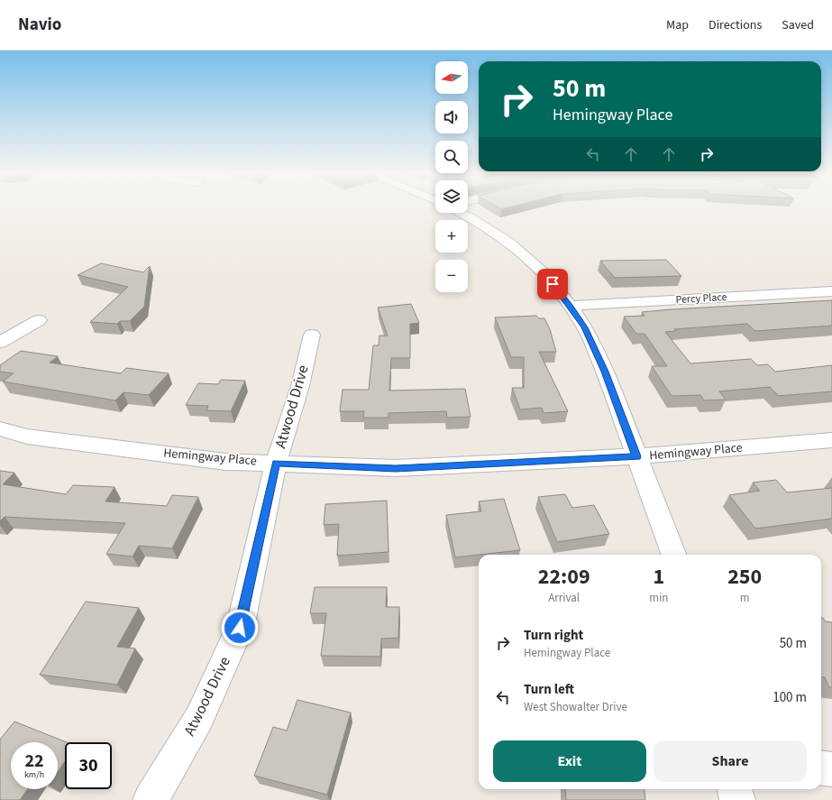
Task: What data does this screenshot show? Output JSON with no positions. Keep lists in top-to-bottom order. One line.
{"streets":{"street":["Percy Place","Atwood Drive","Hemingway Place"]},"crossings":[["Atwood Drive","Hemingway Place"]],"north":"left","page":{"header":"Navio","nav":["Map","Directions","Saved"],"map_buttons":["+","−"],"turn":["50 m","Hemingway Place"],"eta":["22:09","Arrival","1","min","250","m"],"list":[{"name":"Turn right","note":"Hemingway Place","value":"50 m"},{"name":"Turn left","note":"West Showalter Drive","value":"100 m"}],"buttons":["Exit","Share"],"speed":"22 km/h","limit":"30"}}
